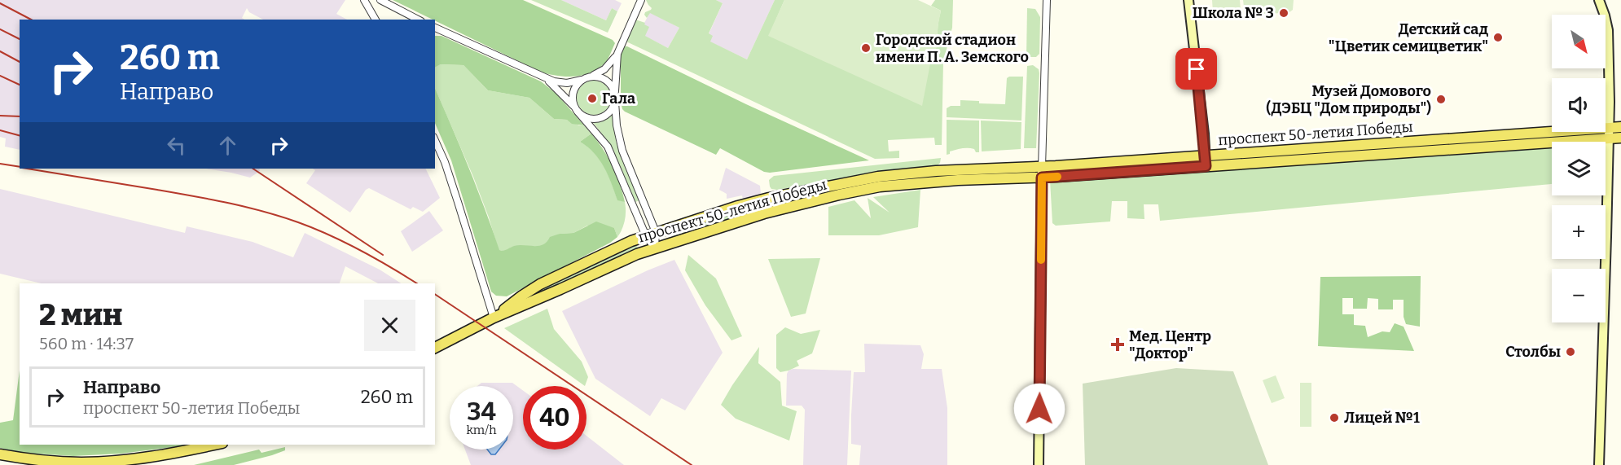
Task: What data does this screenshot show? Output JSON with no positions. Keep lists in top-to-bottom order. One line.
{"streets":{"main road":["проспект 50-летия Победы"]},"places":{"other":["Школа № 3","Детский сад \"Цветик семицветик\"","Городской стадион имени П. А. Земского","Гала","Музей Домового (ДЭБЦ \"Дом природы\")","Столбы","Лицей №1"],"health":["Мед. Центр \"Доктор\""]},"north":"bottom right","page":{"map_buttons":["+","−"],"turn":["260 m","Направо"],"heading":["2 мин","560 m · 14:37"],"list":[{"name":"Направо","note":"проспект 50-летия Победы","value":"260 m"}],"speed":"34 km/h","limit":"40"}}
